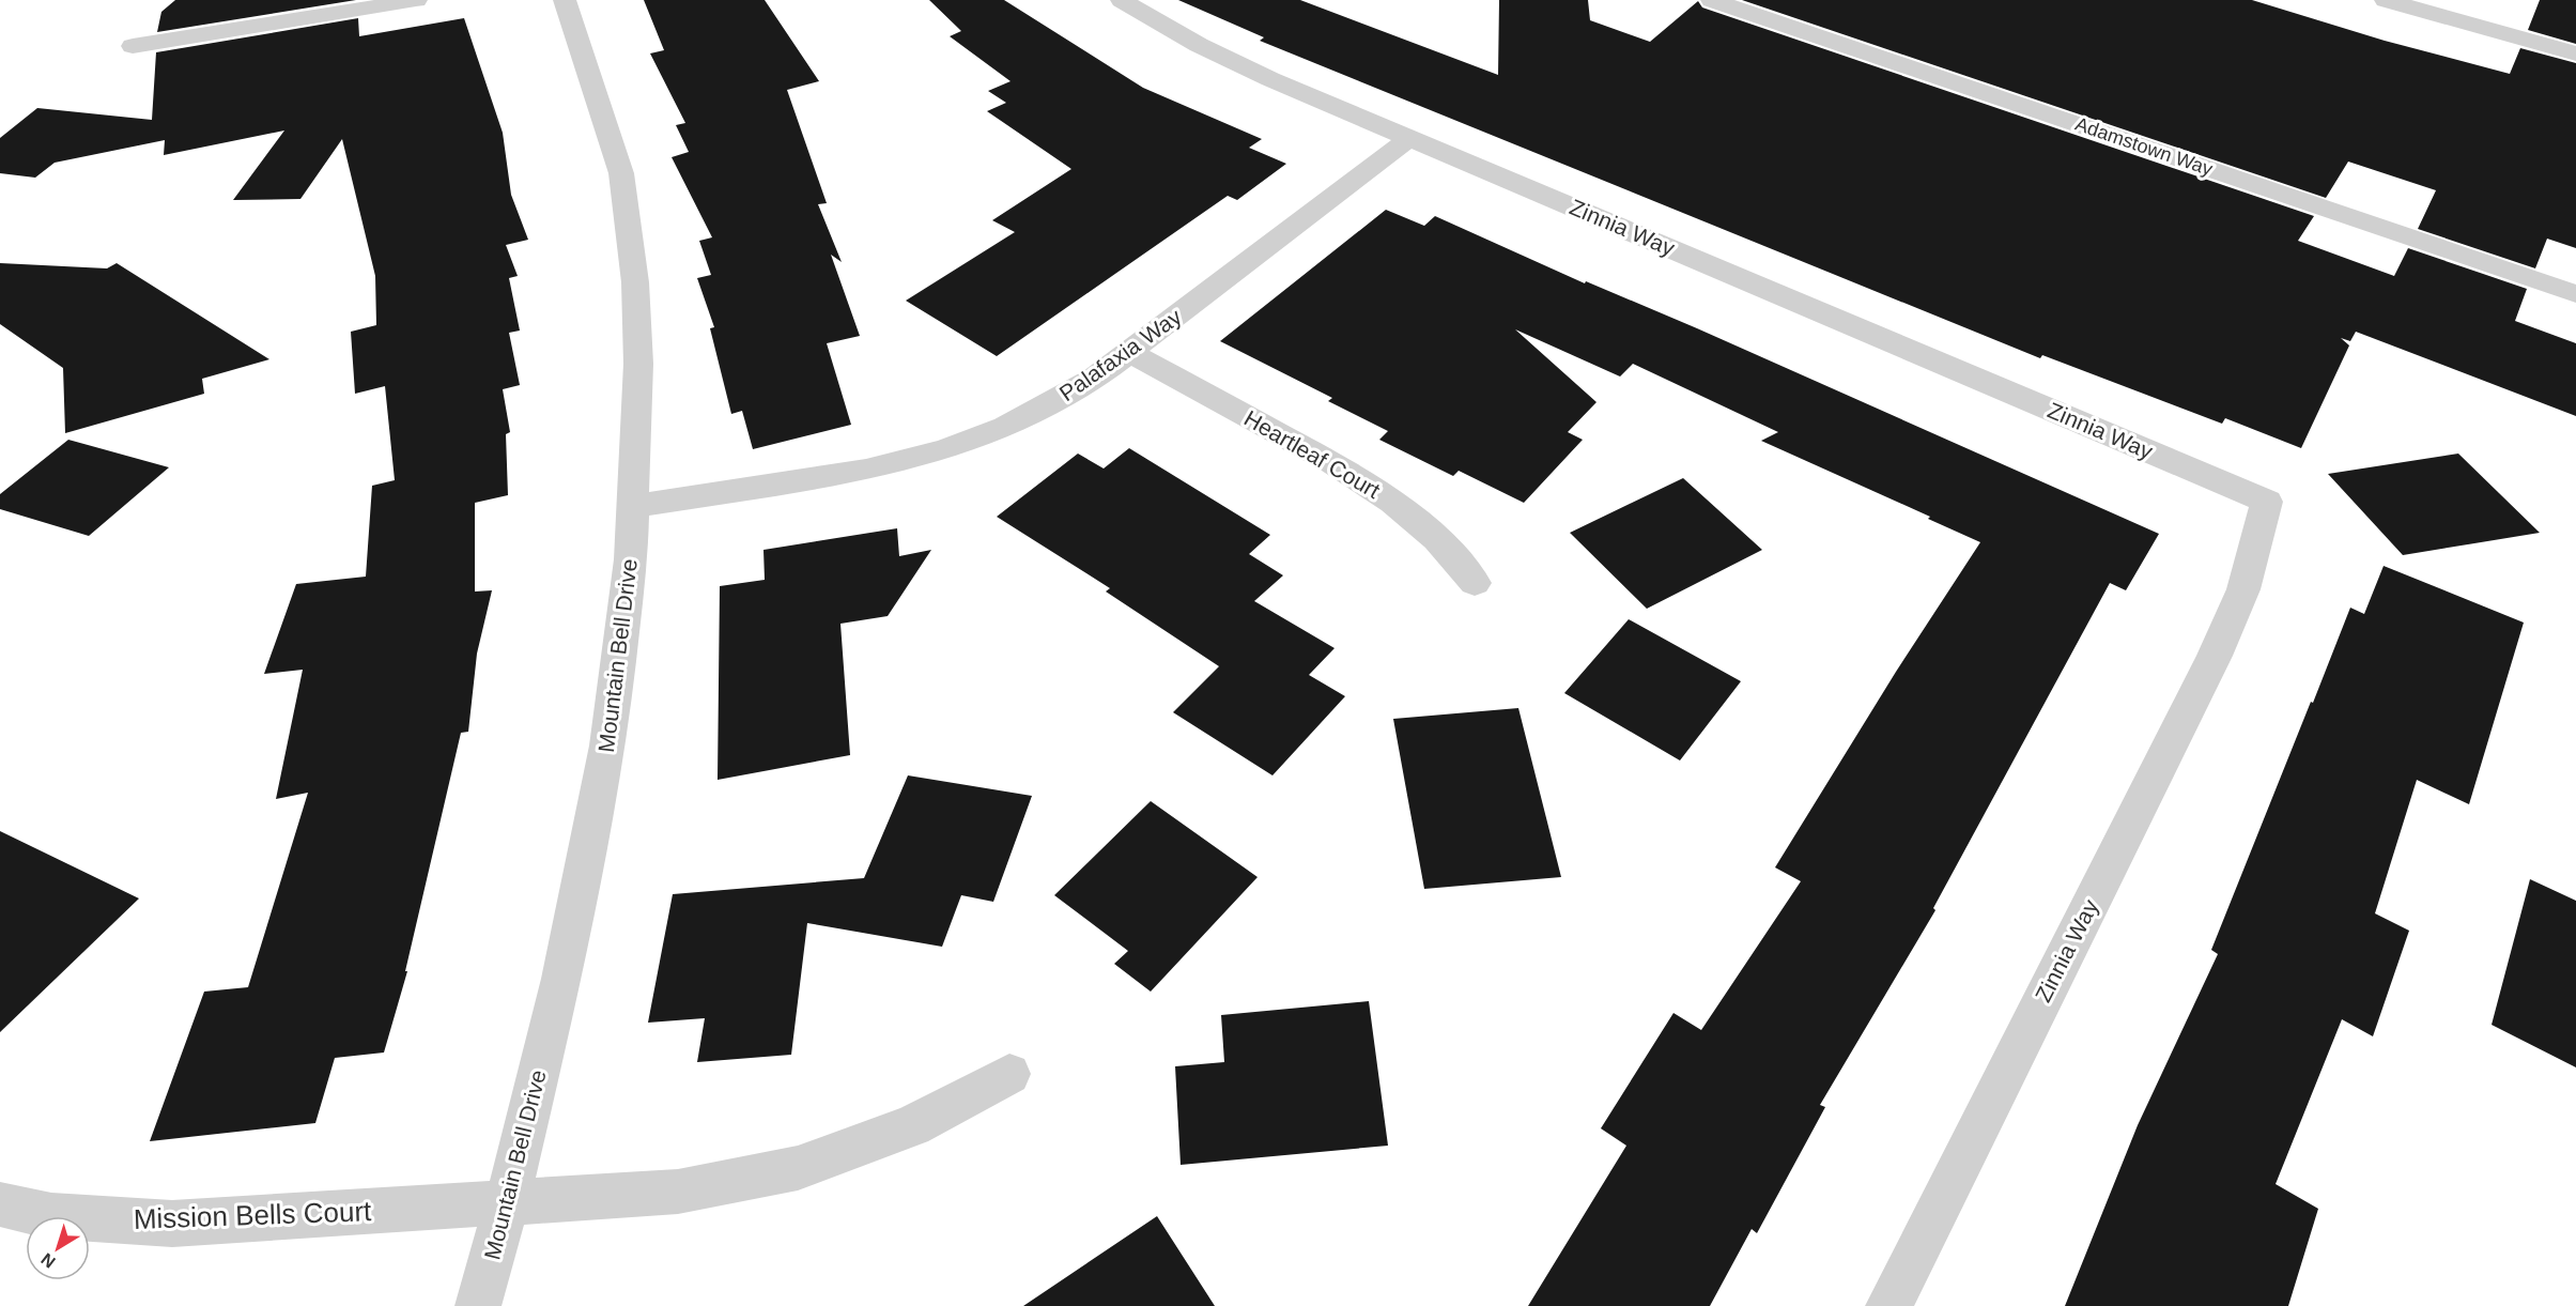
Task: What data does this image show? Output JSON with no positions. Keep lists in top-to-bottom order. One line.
{"streets":{"street":["Adamstown Way","Zinnia Way","Palafaxia Way","Heartleaf Court","Mountain Bell Drive","Mission Bells Court"]},"crossings":[["Zinnia Way","Palafaxia Way"],["Palafaxia Way","Heartleaf Court"],["Palafaxia Way","Mountain Bell Drive"],["Mountain Bell Drive","Mission Bells Court"]],"north":"bottom left"}
